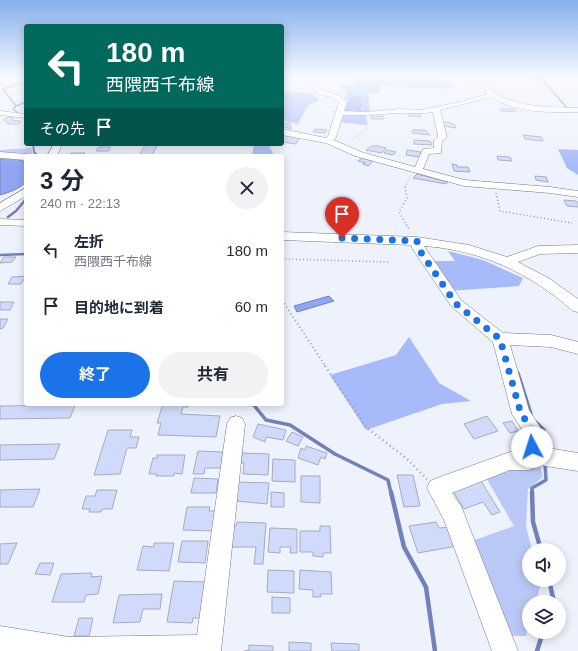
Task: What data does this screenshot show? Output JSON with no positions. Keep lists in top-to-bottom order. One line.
{"page":{"turn":["180 m","西隈西千布線"],"then":"その先","heading":["3 分","240 m · 22:13"],"list":[{"name":"左折","note":"西隈西千布線","value":"180 m"},{"name":"目的地に到着","value":"60 m"}],"buttons":["終了","共有"]}}
